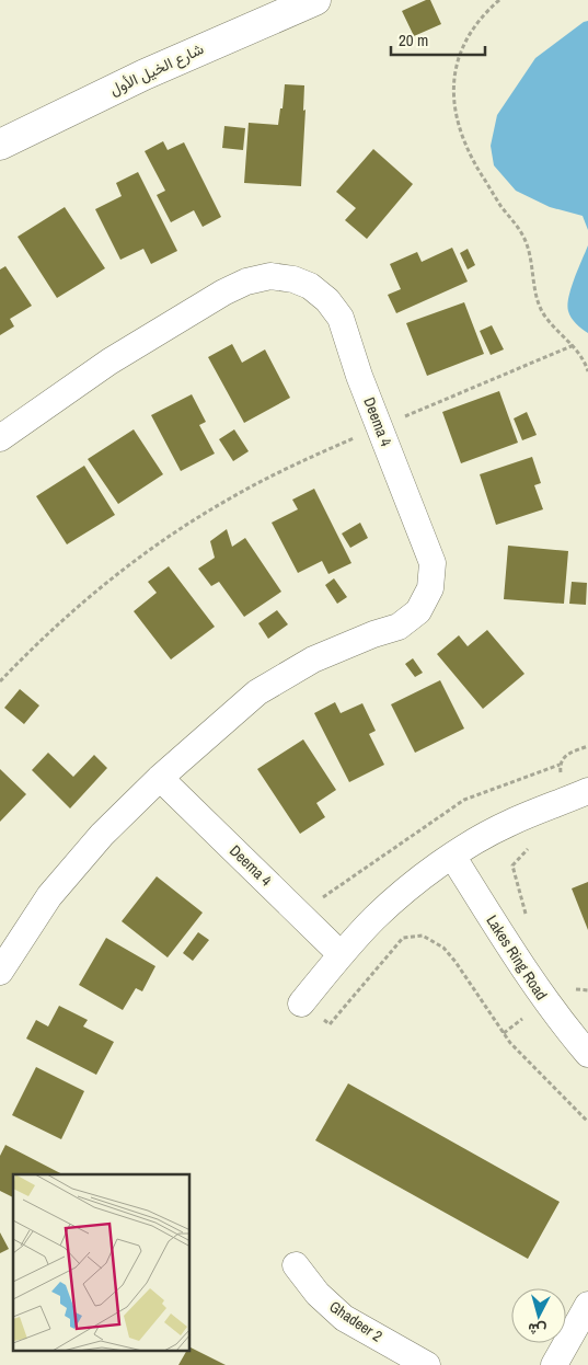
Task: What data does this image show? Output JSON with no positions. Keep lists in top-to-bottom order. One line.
{"streets":{"main road":["شارع الخيل الأول"],"street":["Deema 4","Lakes Ring Road","Ghadeer 2"]},"scale_bar":"20 m","north":"bottom"}
